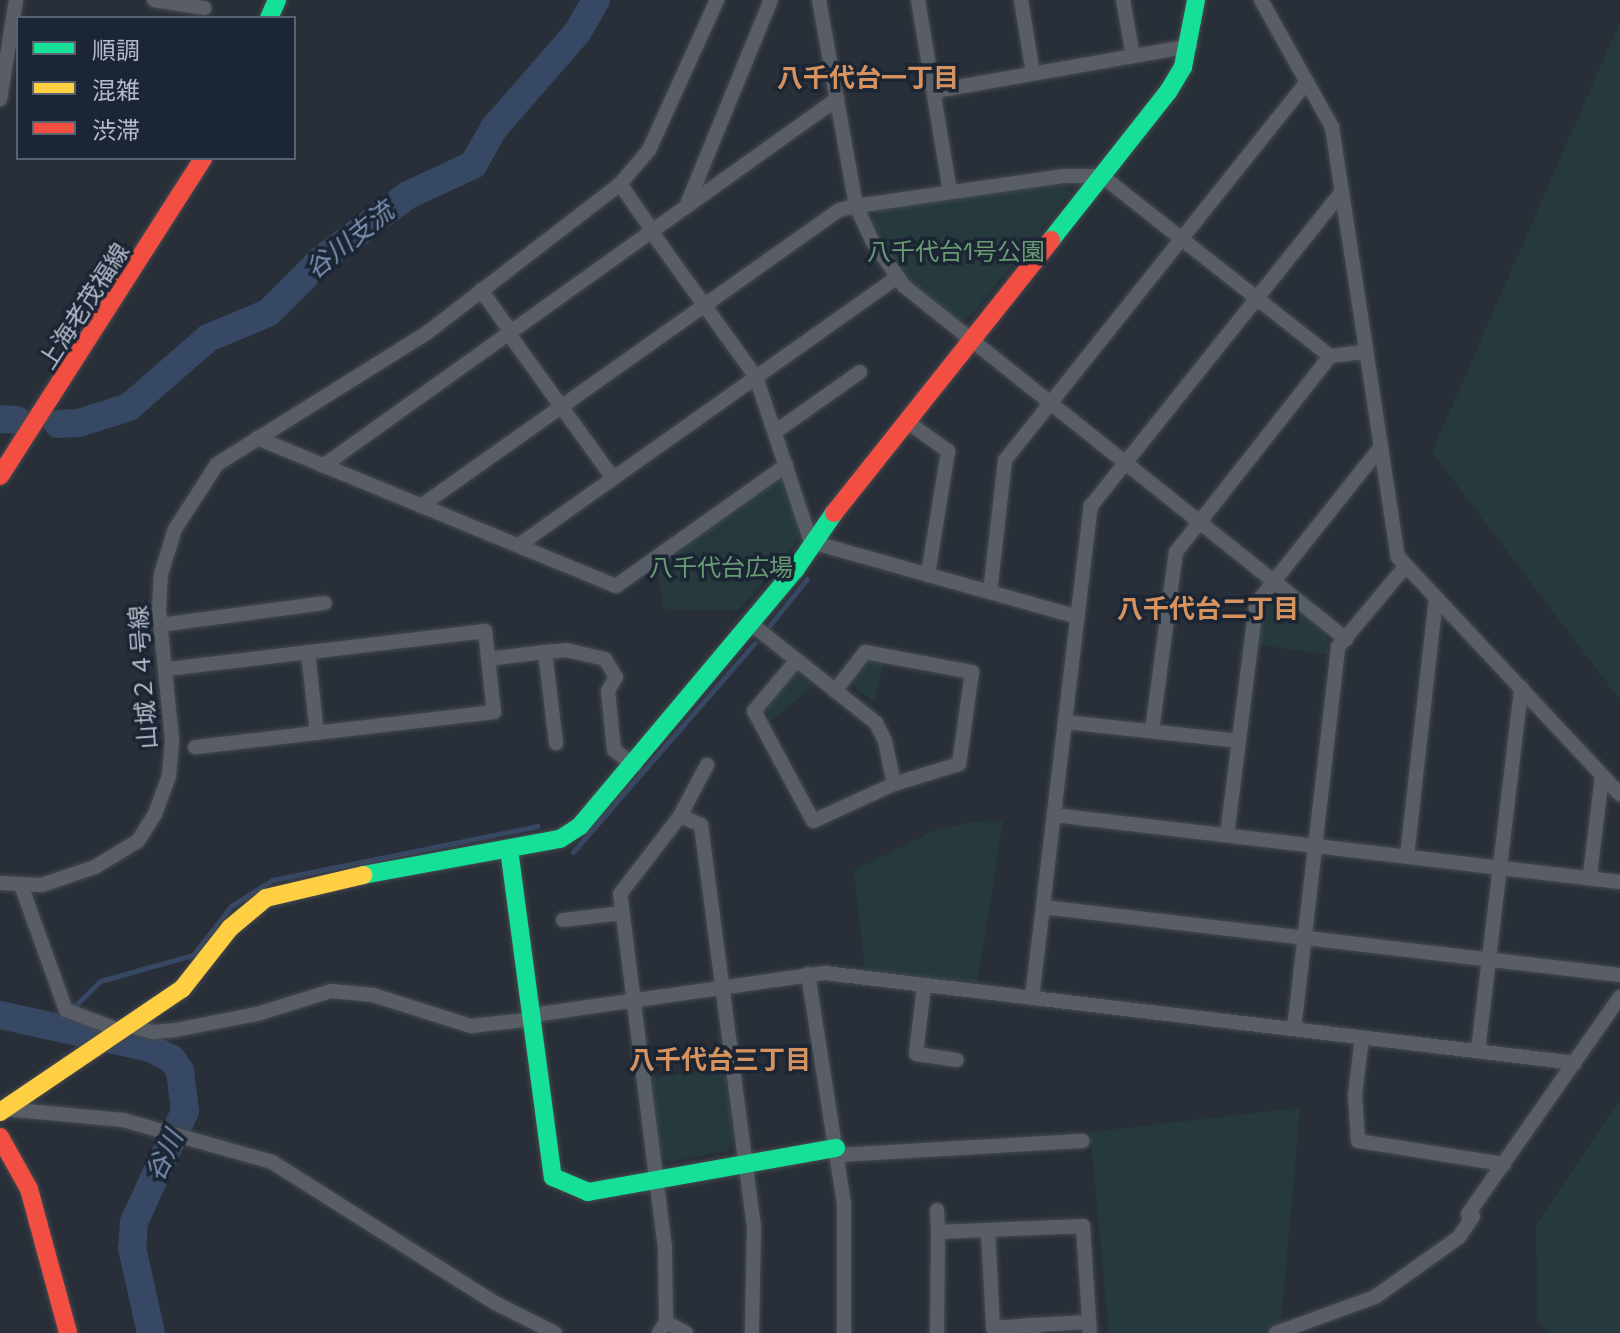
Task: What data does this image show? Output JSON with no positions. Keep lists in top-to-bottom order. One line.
{"streets":{"street":["上海老茂福線","山城２４号線"]},"districts":["八千代台一丁目","八千代台二丁目","八千代台三丁目"],"water":["谷川支流","谷川"],"parks":["八千代台1号公園","八千代台広場"],"legend":["順調","混雑","渋滞"]}
